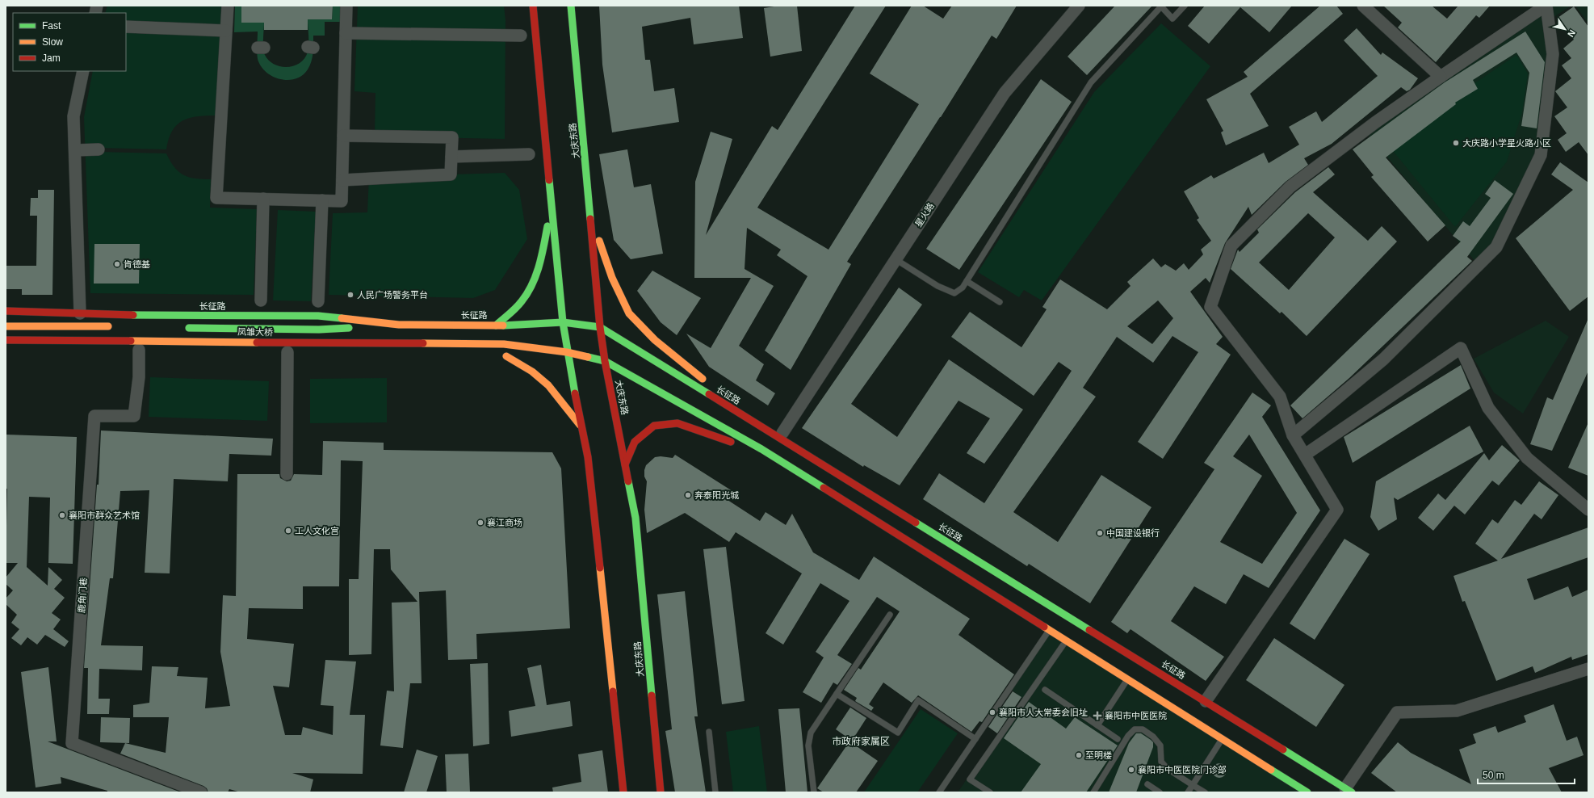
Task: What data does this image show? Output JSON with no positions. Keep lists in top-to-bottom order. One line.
{"streets":{"main road":["大庆东路","长征路","凤雏大桥"],"street":["星火路","鹿角门巷"]},"crossings":[["大庆东路","长征路"],["长征路","凤雏大桥"]],"districts":["市政府家属区"],"places":{"other":["大庆路小学星火路小区","肯德基","人民广场警务平台","奔泰阳光城","襄阳市群众艺术馆","襄江商场","工人文化宫","中国建设银行","襄阳市人大常委会旧址","至明楼","襄阳市中医医院门诊部"],"health":["襄阳市中医医院"]},"legend":["Fast","Slow","Jam"],"scale_bar":"50 m","north":"bottom right"}
